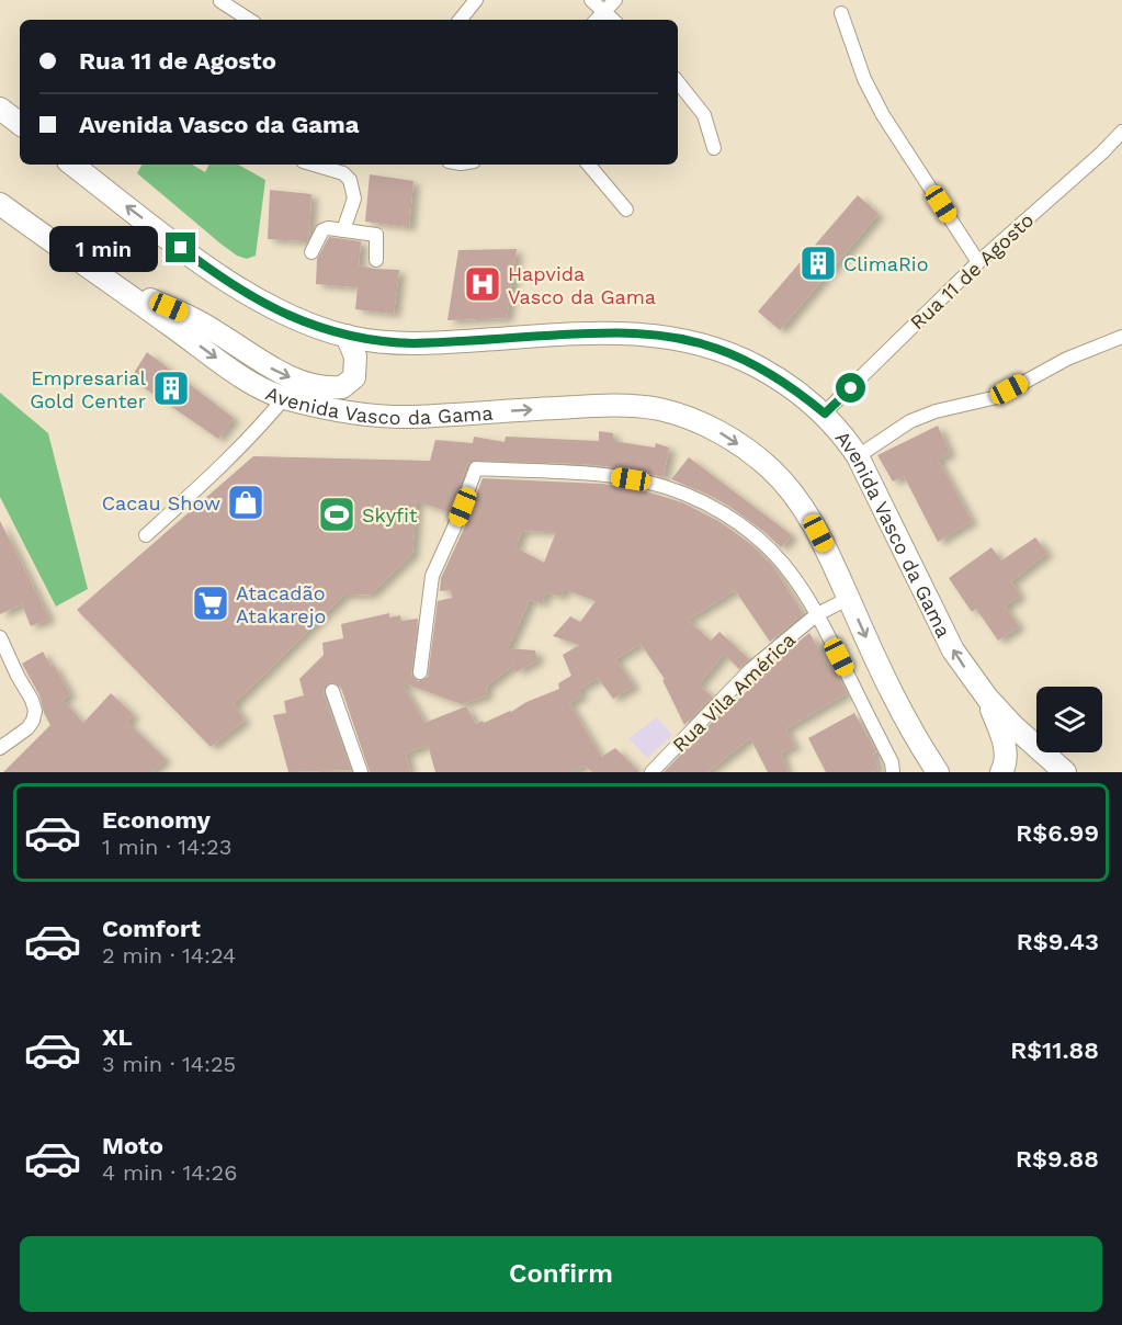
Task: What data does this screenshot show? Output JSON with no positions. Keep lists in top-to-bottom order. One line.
{"streets":{"main road":["Avenida Vasco da Gama"],"street":["Rua 11 de Agosto","Rua Vila América"]},"crossings":[["Rua 11 de Agosto","Avenida Vasco da Gama"],["Avenida Vasco da Gama","Rua Vila América"]],"places":{"building":["ClimaRio","Empresarial Gold Center"],"hospital":["Hapvida Vasco da Gama"],"shop":["Cacau Show"],"sports":["Skyfit"],"supermarket":["Atacadão Atakarejo"]},"page":{"banner":["Rua 11 de Agosto","Avenida Vasco da Gama"],"bubble":"1 min","list":[{"name":"Economy","note":"1 min · 14:23","value":"R$6.99"},{"name":"Comfort","note":"2 min · 14:24","value":"R$9.43"},{"name":"XL","note":"3 min · 14:25","value":"R$11.88"},{"name":"Moto","note":"4 min · 14:26","value":"R$9.88"}],"buttons":"Confirm"}}
